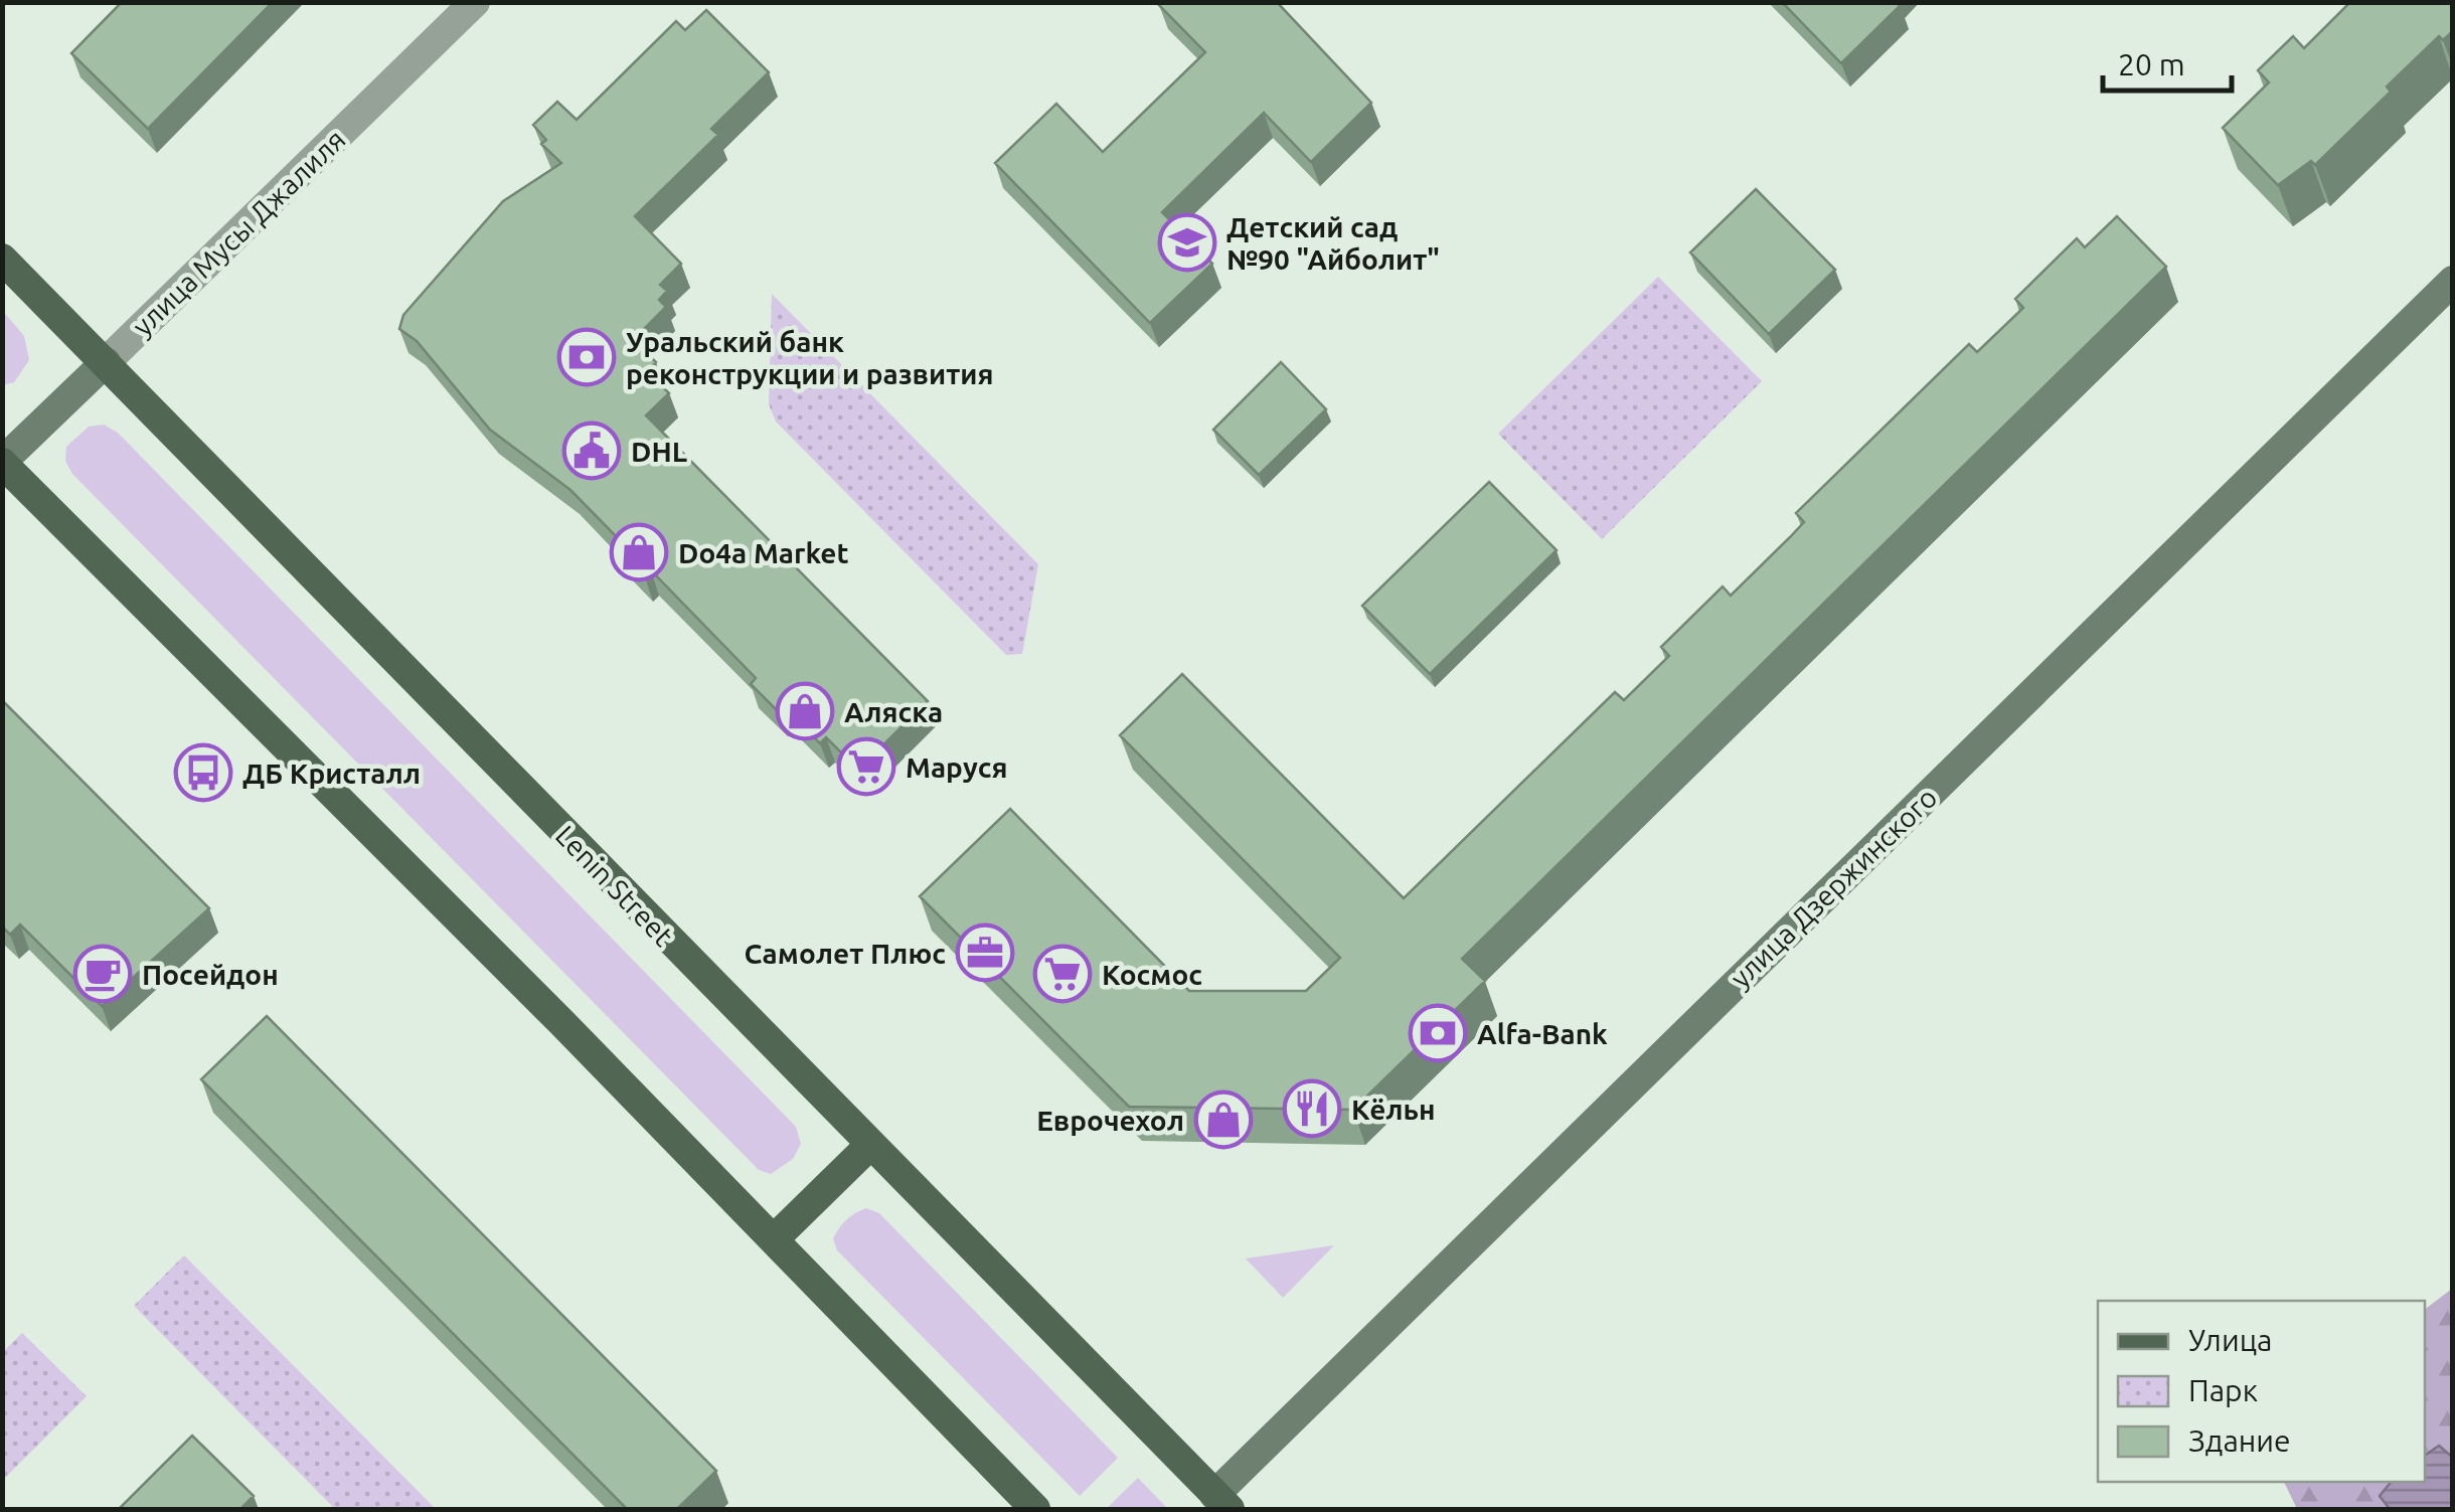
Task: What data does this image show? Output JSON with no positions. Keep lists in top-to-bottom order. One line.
{"streets":{"main road":["Lenin Street"],"street":["улица Мусы Джалиля","улица Дзержинского"]},"crossings":[["улица Мусы Джалиля","Lenin Street"],["Lenin Street","улица Дзержинского"]],"places":{"school or university":["Детский сад №90 \"Айболит\""],"bank":["Уральский банк реконструкции и развития","Alfa-Bank"],"public building":["DHL"],"shop":["Do4a Market","Аляска","Еврочехол"],"supermarket":["Маруся","Космос"],"bus stop":["ДБ Кристалл"],"office":["Самолет Плюс"],"cafe":["Посейдон"],"restaurant":["Кёльн"]},"legend":["Улица","Парк","Здание"],"scale_bar":"20 m"}
